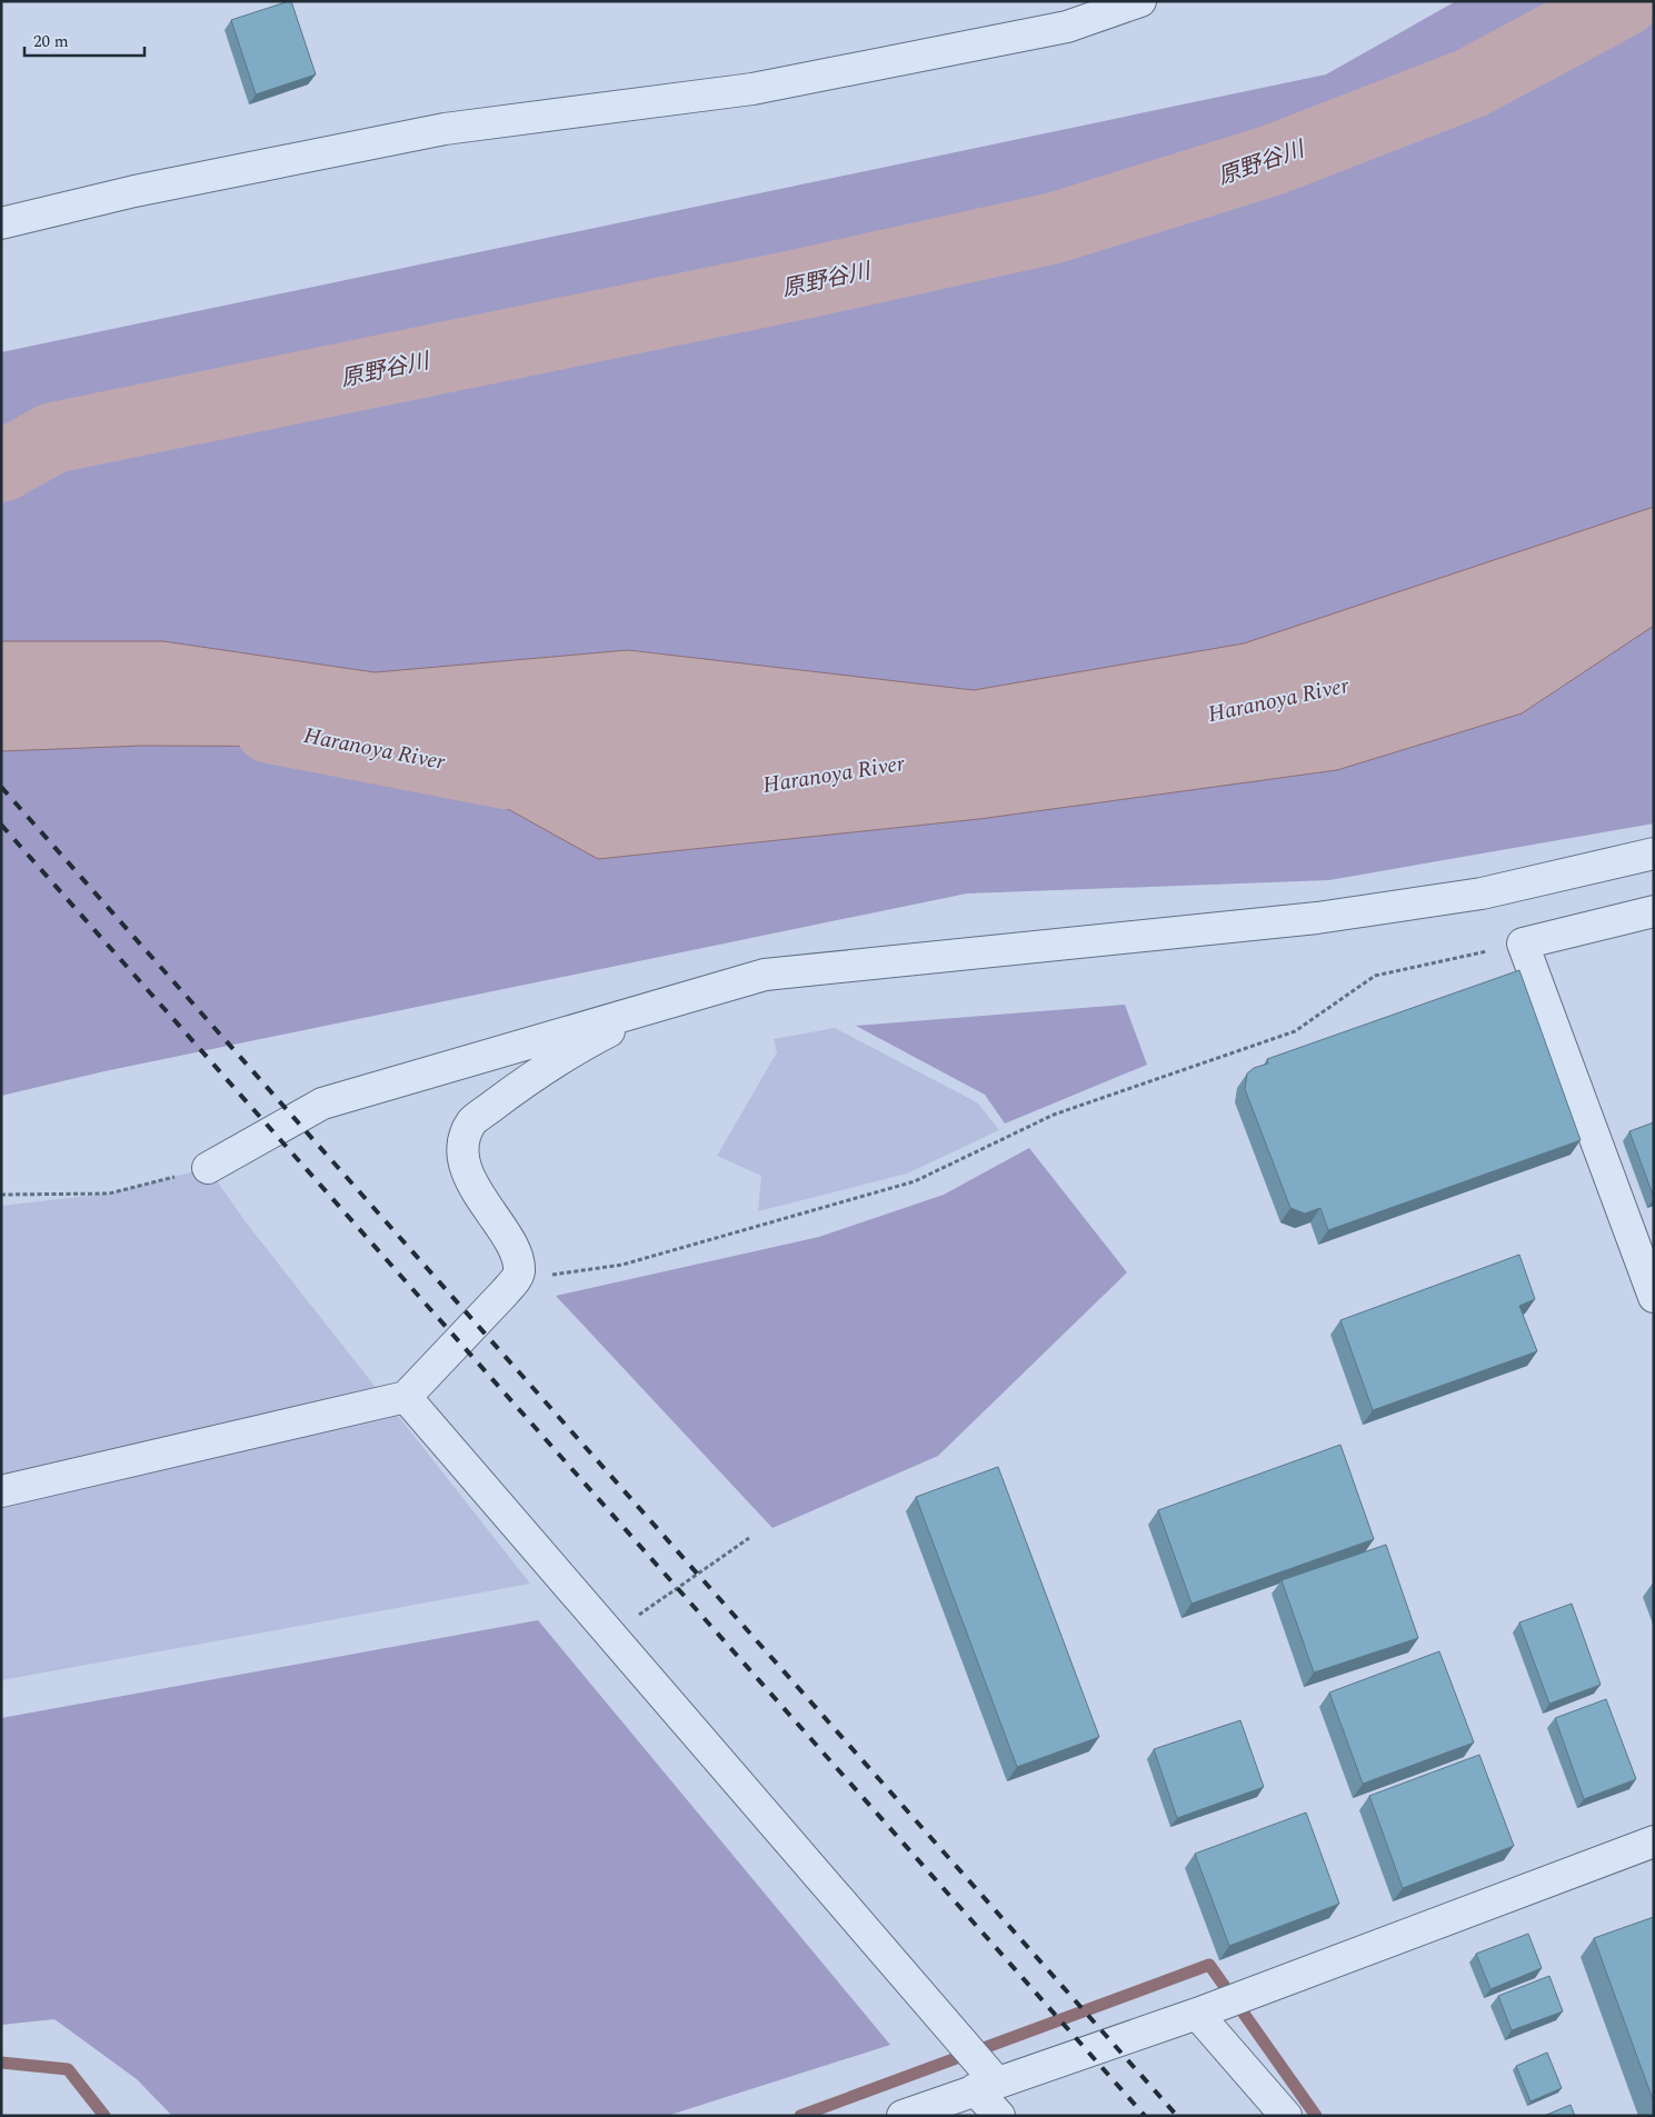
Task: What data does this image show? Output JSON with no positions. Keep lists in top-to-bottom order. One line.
{"water":["原野谷川","Haranoya River"],"scale_bar":"20 m"}
